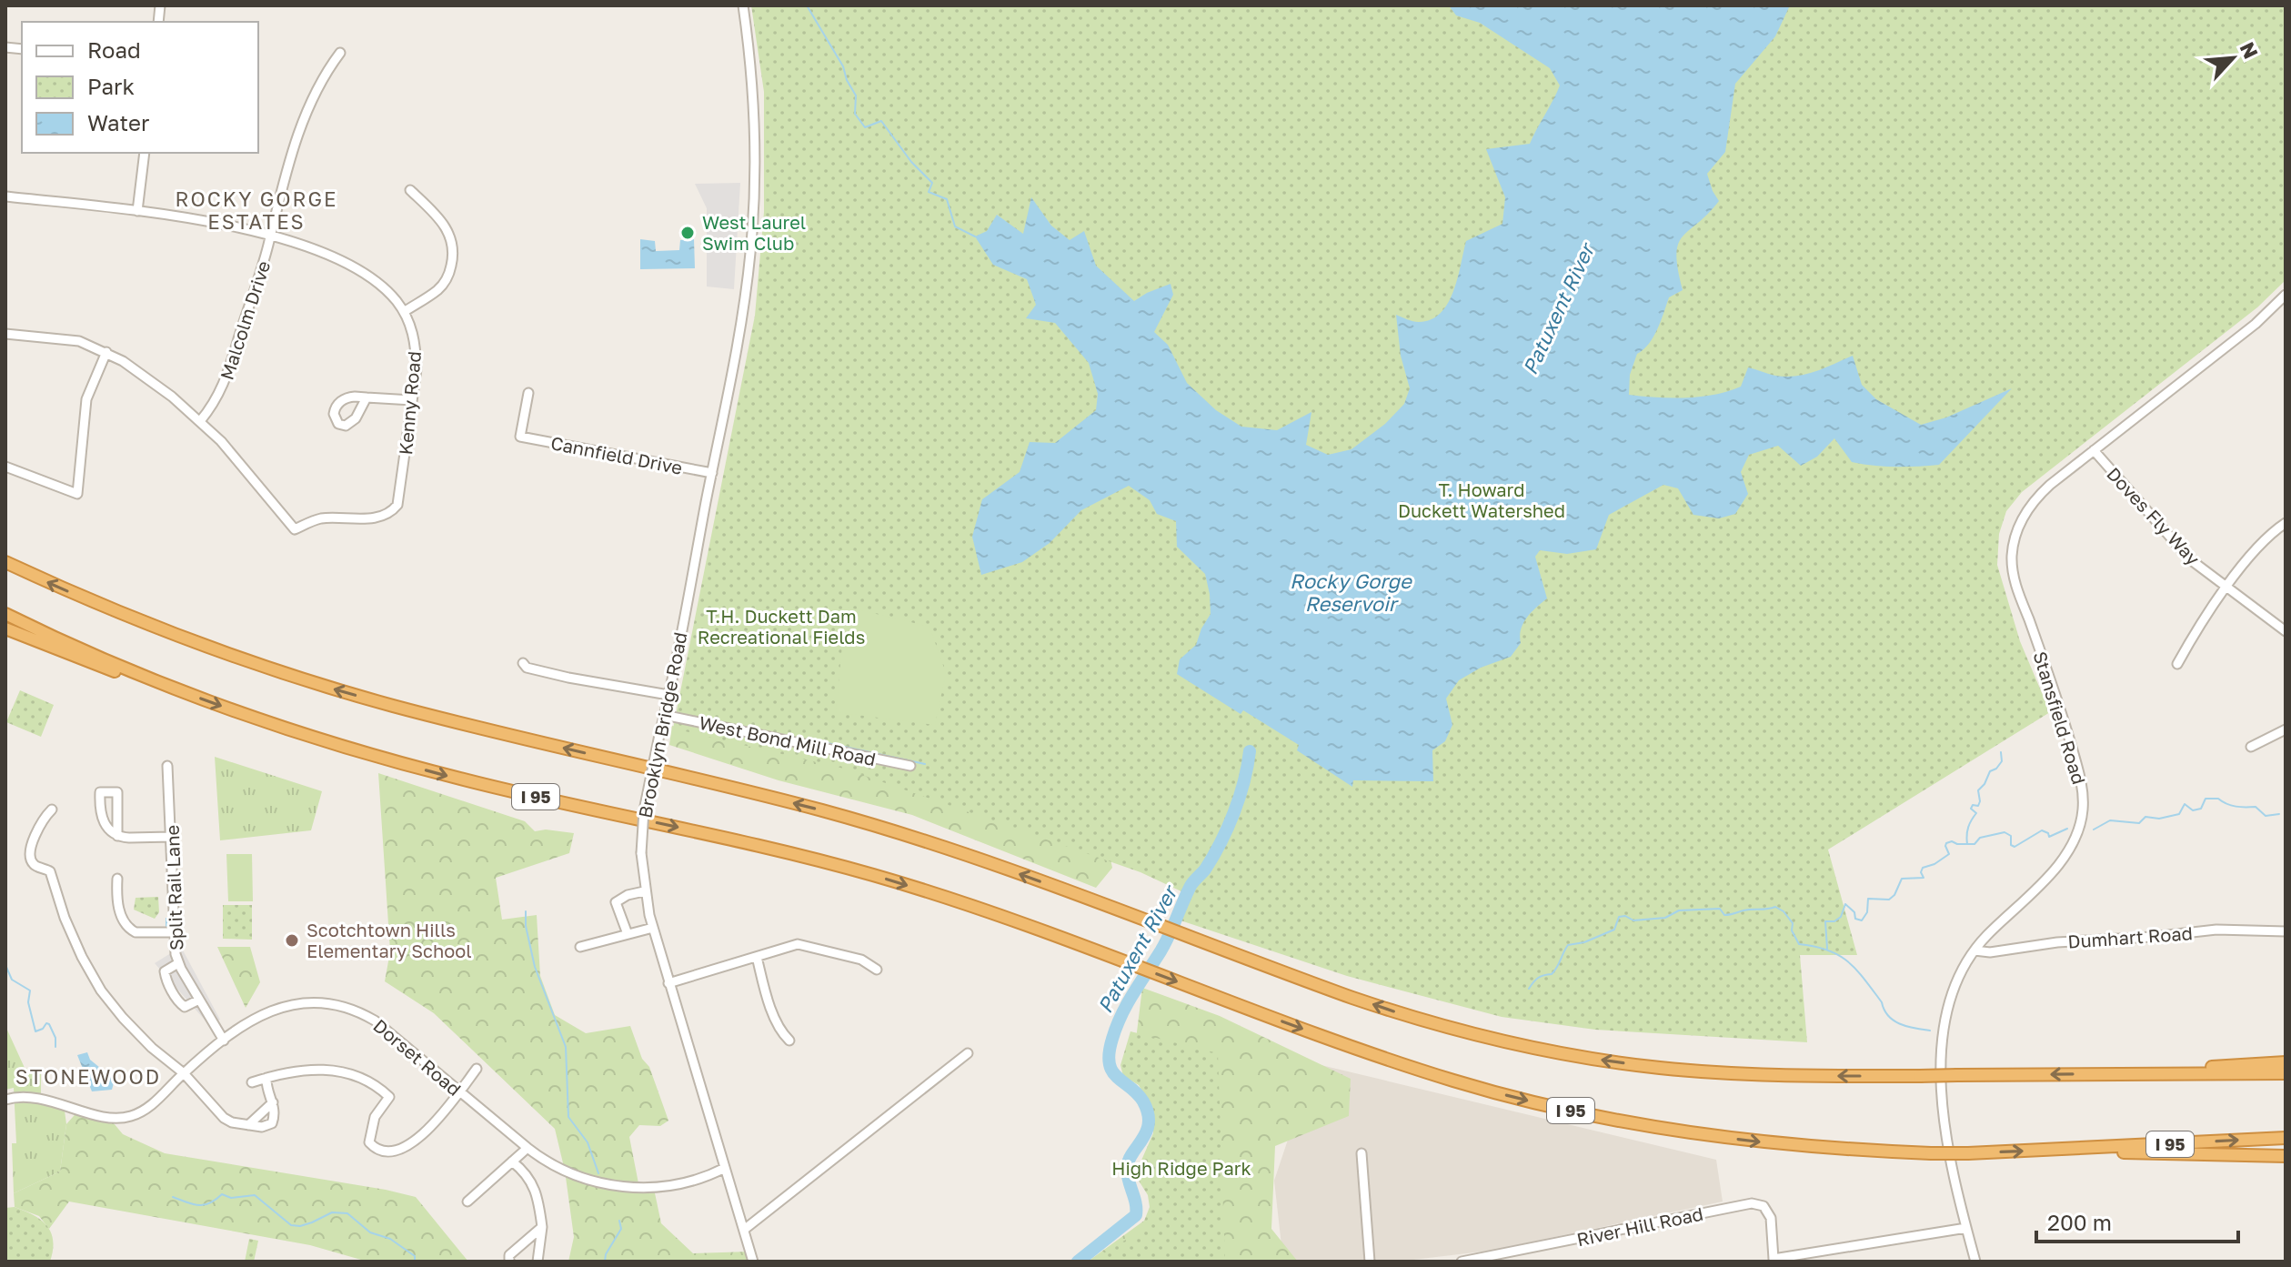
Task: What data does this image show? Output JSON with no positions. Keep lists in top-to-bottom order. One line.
{"streets":{"highway":["I 95"],"street":["Malcolm Drive","Kenny Road","Cannfield Drive","Doves Fly Way","Stansfield Road","Brooklyn Bridge Road","West Bond Mill Road","Split Rail Lane","Dumhart Road","Dorset Road","River Hill Road"]},"crossings":[["Malcolm Drive","Kenny Road"],["Cannfield Drive","Brooklyn Bridge Road"],["Doves Fly Way","Stansfield Road"],["Stansfield Road","Dumhart Road"],["Brooklyn Bridge Road","West Bond Mill Road"],["Brooklyn Bridge Road","Dorset Road"],["Split Rail Lane","Dorset Road"]],"districts":["ROCKY GORGE ESTATES","STONEWOOD"],"water":["Patuxent River","Rocky Gorge Reservoir"],"parks":["T. Howard Duckett Watershed","T.H. Duckett Dam Recreational Fields","High Ridge Park"],"places":["West Laurel Swim Club","Scotchtown Hills Elementary School"],"legend":["Road","Park","Water"],"scale_bar":"200 m","north":"top right"}
